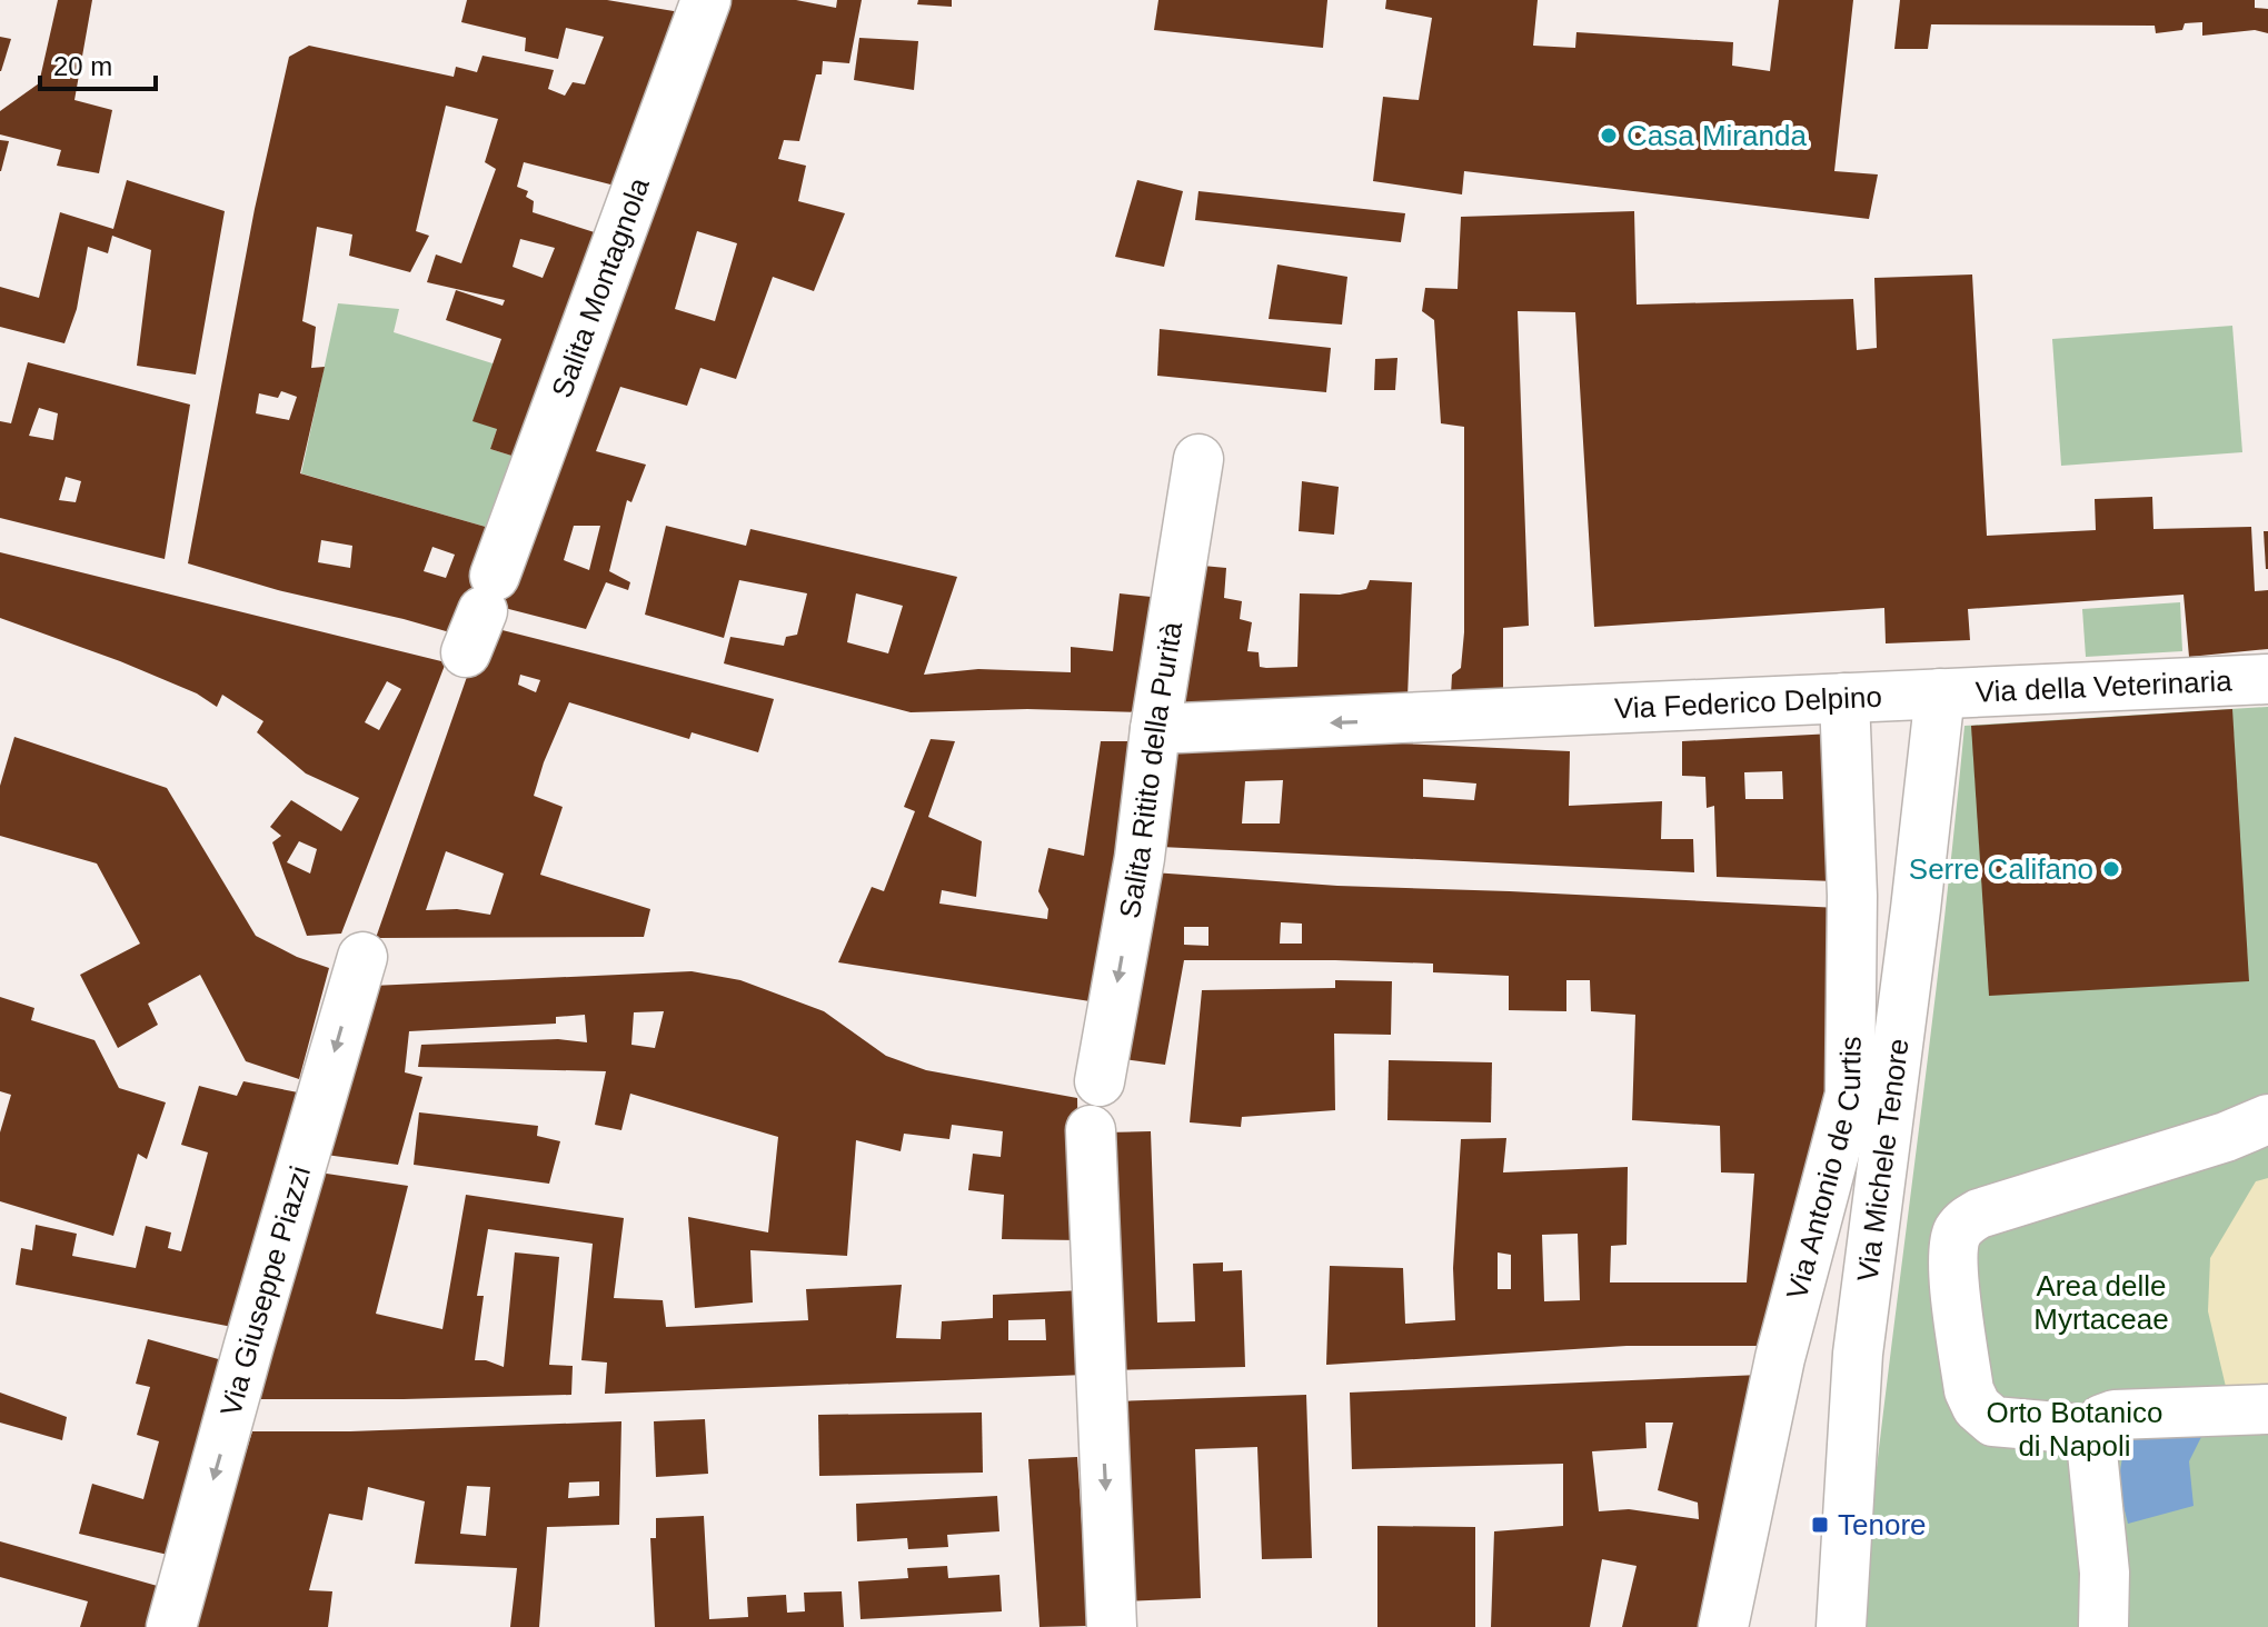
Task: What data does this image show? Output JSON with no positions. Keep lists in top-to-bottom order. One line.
{"streets":{"street":["Salita Montagnola","Via della Veterinaria","Via Federico Delpino","Salita Ritito della Purità","Via Michele Tenore","Via Antonio de Curtis","Via Giuseppe Piazzi"]},"crossings":[["Via della Veterinaria","Via Federico Delpino"],["Via della Veterinaria","Via Michele Tenore"],["Via Federico Delpino","Salita Ritito della Purità"],["Via Federico Delpino","Via Michele Tenore"],["Via Federico Delpino","Via Antonio de Curtis"],["Via Michele Tenore","Via Antonio de Curtis"]],"one_way":["Via Federico Delpino","Salita Ritito della Purità","Via Giuseppe Piazzi"],"parks":["Area delle Myrtaceae","Orto Botanico di Napoli"],"places":{"other":["Casa Miranda","Serre Califano"],"transit":["Tenore"]},"scale_bar":"20 m"}
